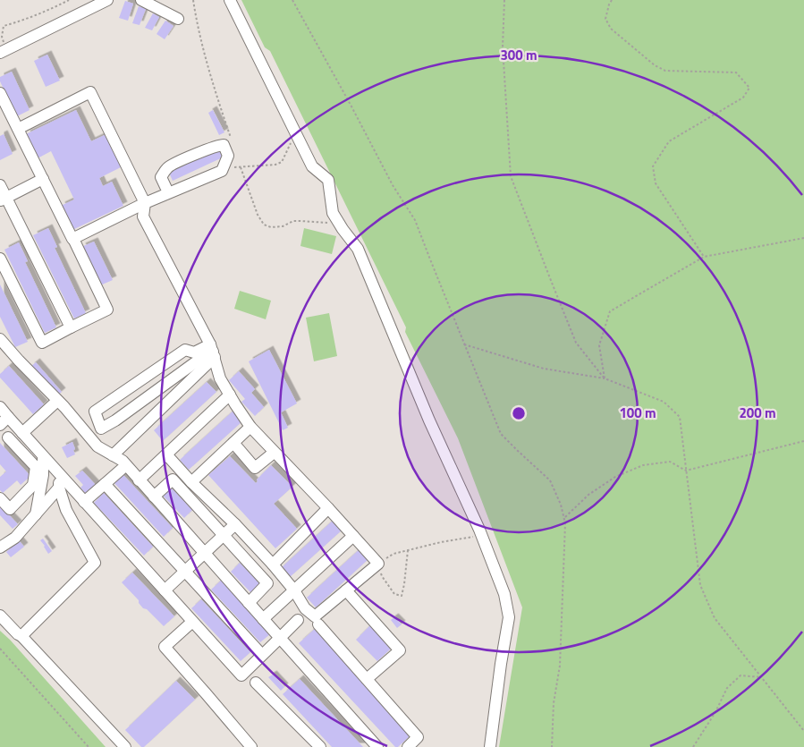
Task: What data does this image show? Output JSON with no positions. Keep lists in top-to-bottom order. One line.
{"rings":["300 m","100 m","200 m"]}
